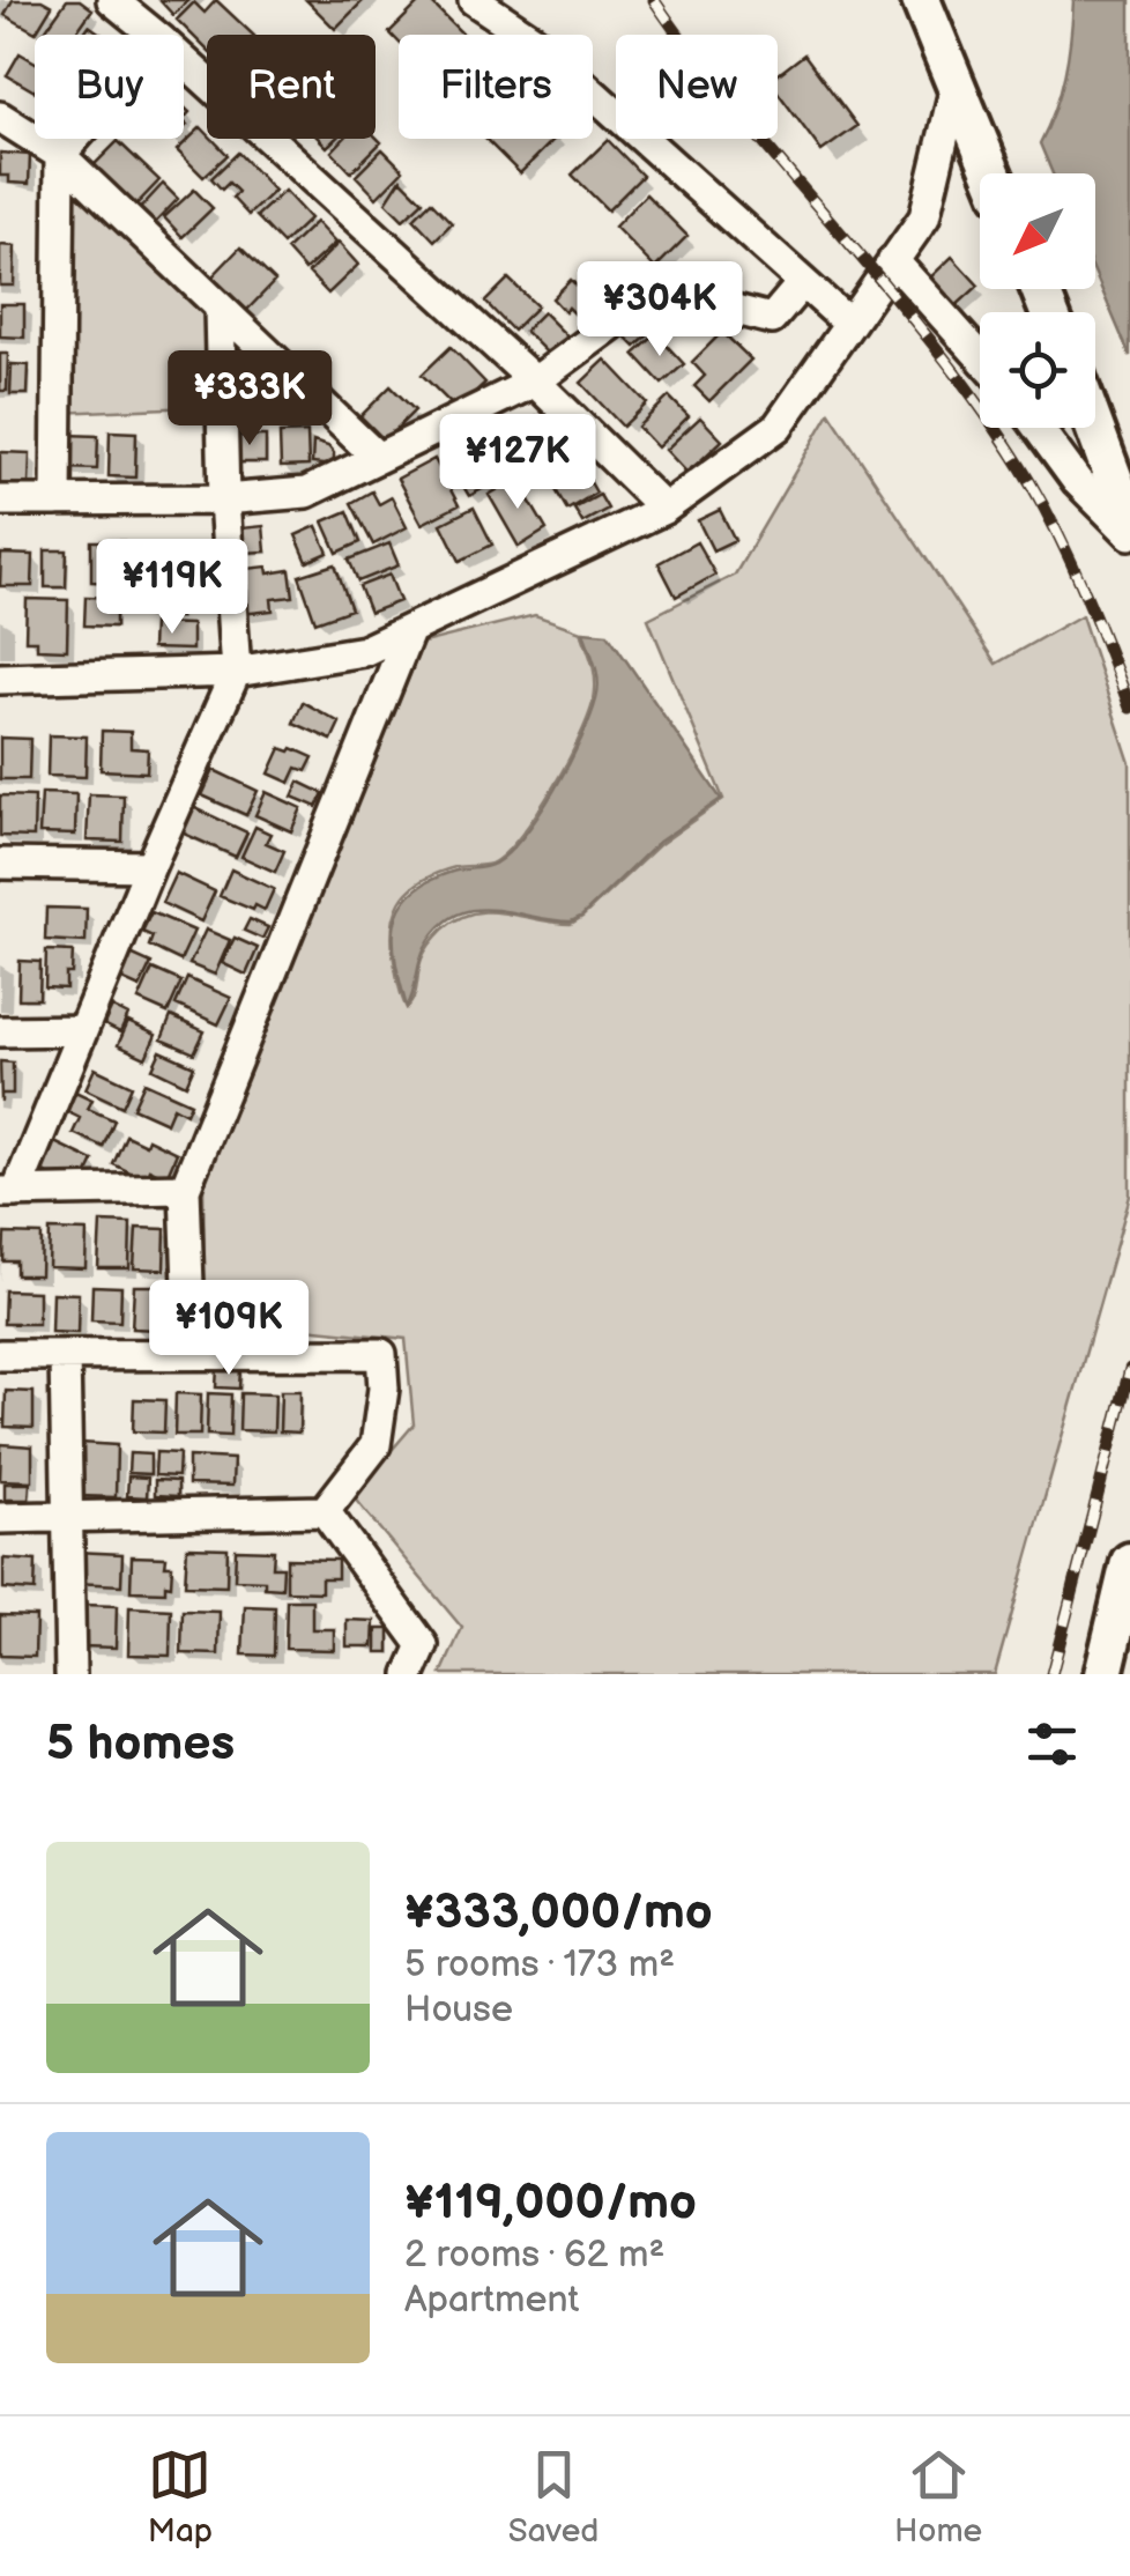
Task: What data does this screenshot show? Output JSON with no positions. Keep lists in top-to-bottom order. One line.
{"north":"bottom left","page":{"chip":["Buy","Rent","Filters","New"],"price":["¥304K","¥333K","¥127K","¥119K","¥109K"],"heading":"5 homes","list":[{"name":"¥333,000/mo","note":"5 rooms · 173 m² · House"},{"name":"¥119,000/mo","note":"2 rooms · 62 m² · Apartment"}],"tabs":["Map","Saved","Home"]}}
